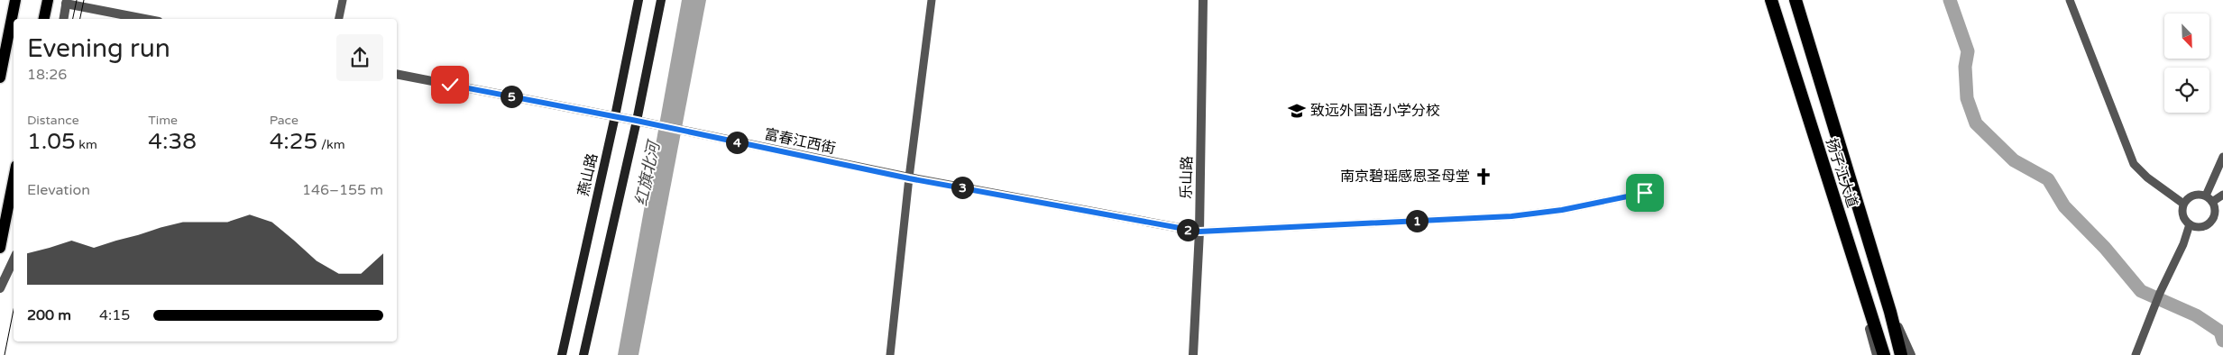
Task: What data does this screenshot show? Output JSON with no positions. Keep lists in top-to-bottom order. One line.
{"streets":{"highway":["扬子江大道"],"main road":["燕山路"],"street":["富春江西街","乐山路"]},"crossings":[["富春江西街","燕山路"],["富春江西街","乐山路"]],"water":["红旗北河"],"places":{"school or university":["致远外国语小学分校"],"church":["南京碧瑶感恩圣母堂"]},"north":"bottom right","page":{"heading":["Evening run","18:26"],"pins":["5","4","3","1","2"],"stats":[["Distance","1.05 km"],["Time","4:38"],["Pace","4:25 /km"]],"chart":["Elevation","146–155 m"],"list":[{"name":"200 m","note":"4:15"}]}}
